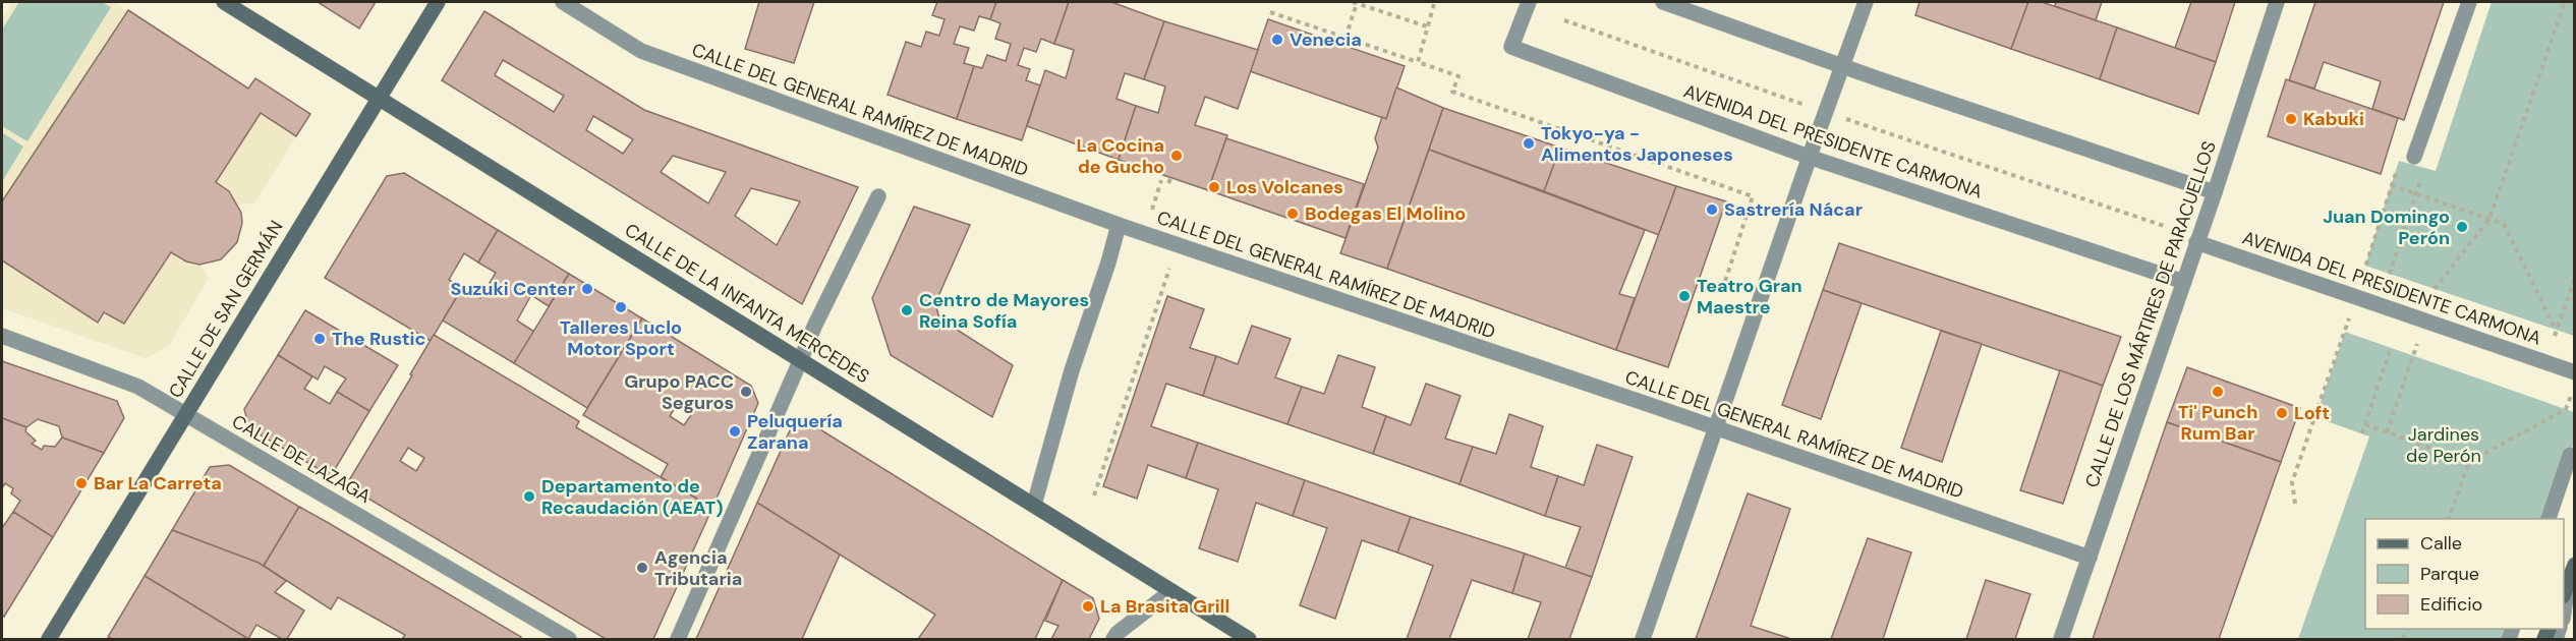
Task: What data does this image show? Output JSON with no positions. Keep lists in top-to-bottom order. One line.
{"streets":{"street":["CALLE DEL GENERAL RAMÍREZ DE MADRID","AVENIDA DEL PRESIDENTE CARMONA","CALLE DE LA INFANTA MERCEDES","CALLE DE SAN GERMÁN","CALLE DE LOS MÁRTIRES DE PARACUELLOS","CALLE DE LAZAGA"]},"crossings":[["CALLE DEL GENERAL RAMÍREZ DE MADRID","CALLE DE LOS MÁRTIRES DE PARACUELLOS"],["AVENIDA DEL PRESIDENTE CARMONA","CALLE DE LOS MÁRTIRES DE PARACUELLOS"],["CALLE DE LA INFANTA MERCEDES","CALLE DE SAN GERMÁN"],["CALLE DE SAN GERMÁN","CALLE DE LAZAGA"]],"parks":["Jardines de Perón"],"places":["Venecia","Kabuki","Tokyo-ya - Alimentos Japoneses","La Cocina de Gucho","Los Volcanes","Sastrería Nácar","Bodegas El Molino","Juan Domingo Perón","Suzuki Center","Teatro Gran Maestre","Talleres Luclo Motor Sport","Centro de Mayores Reina Sofía","The Rustic","Grupo PACC Seguros","Ti' Punch Rum Bar","Loft","Peluquería Zarana","Bar La Carreta","Departamento de Recaudación (AEAT)","Agencia Tributaria","La Brasita Grill"],"legend":["Calle","Parque","Edificio"]}
